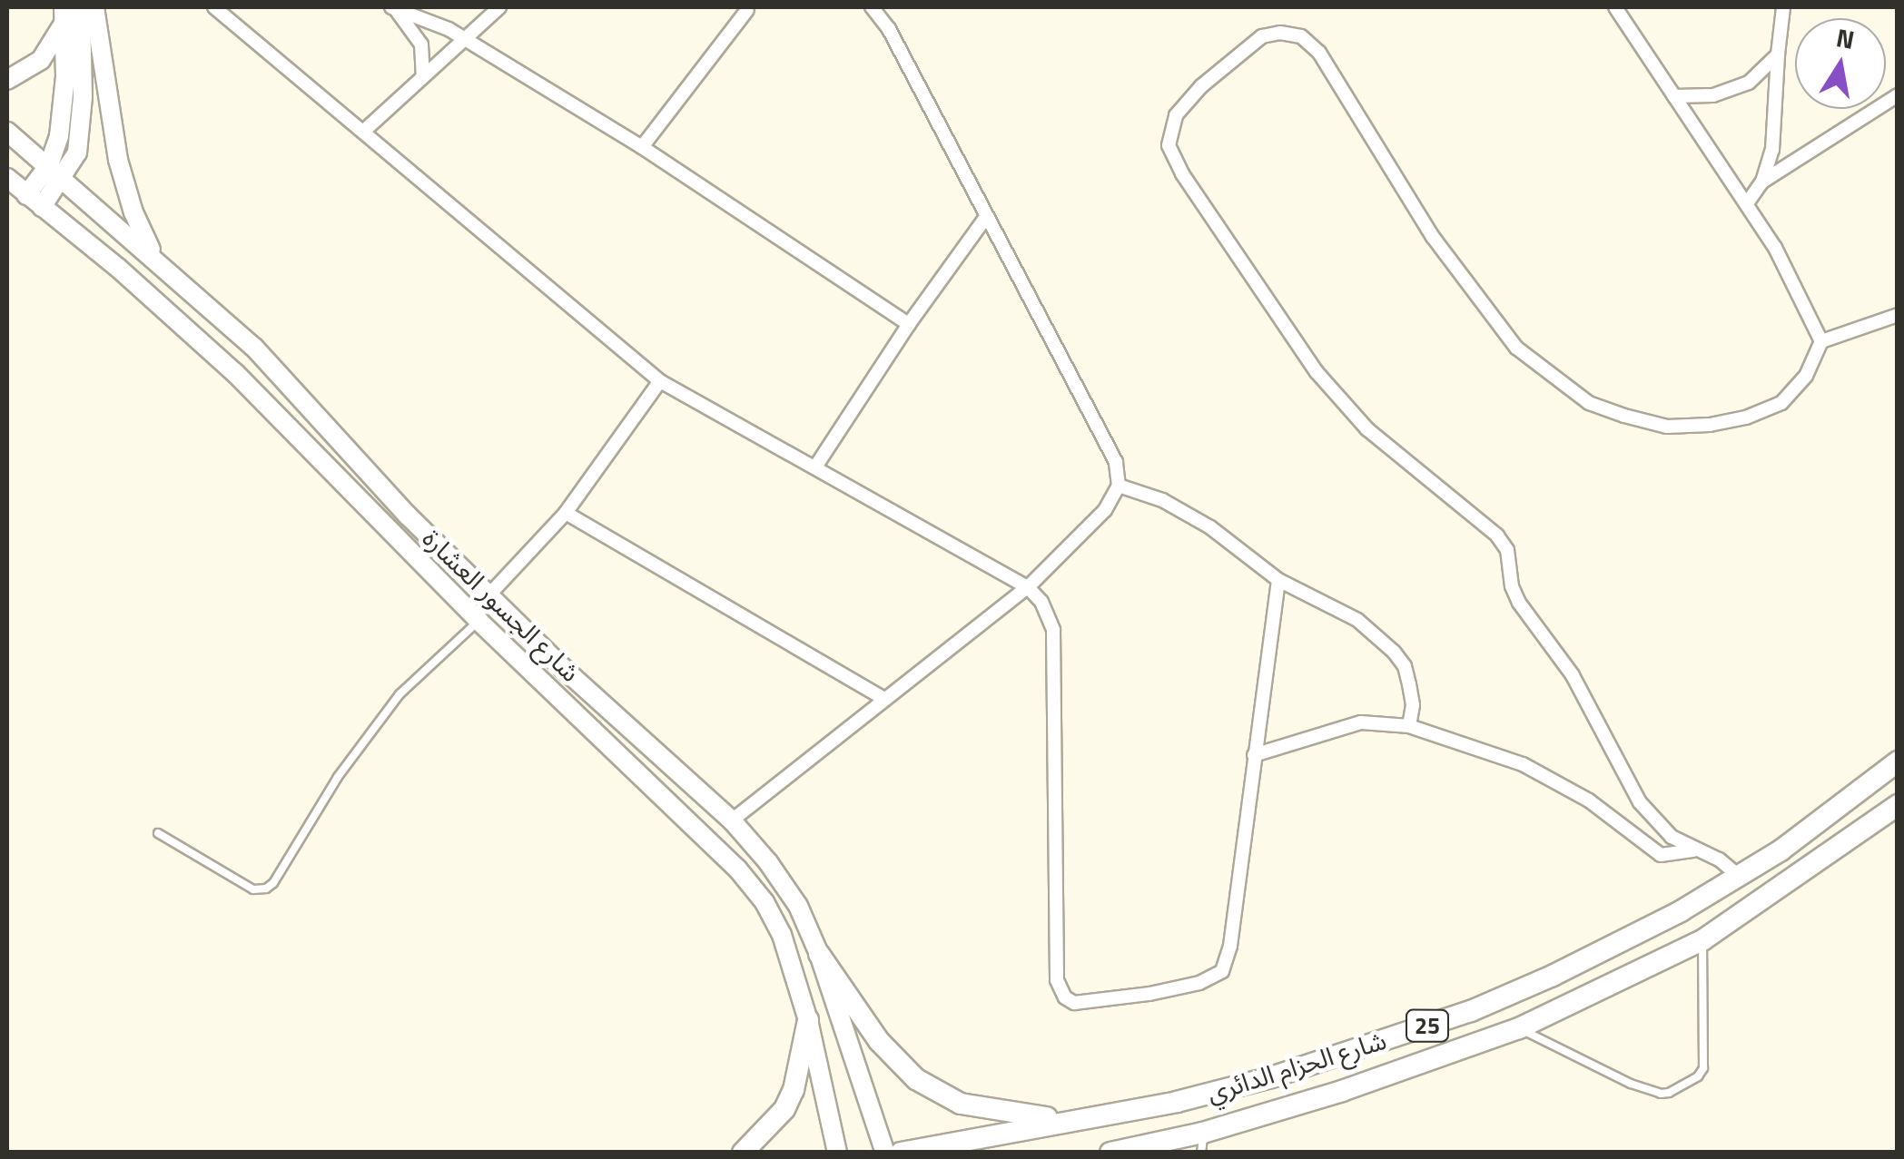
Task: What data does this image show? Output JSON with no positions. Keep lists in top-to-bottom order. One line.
{"streets":{"main road":["شارع الجسور العشارة","25","شارع الحزام الدائري"]},"north":"top"}
